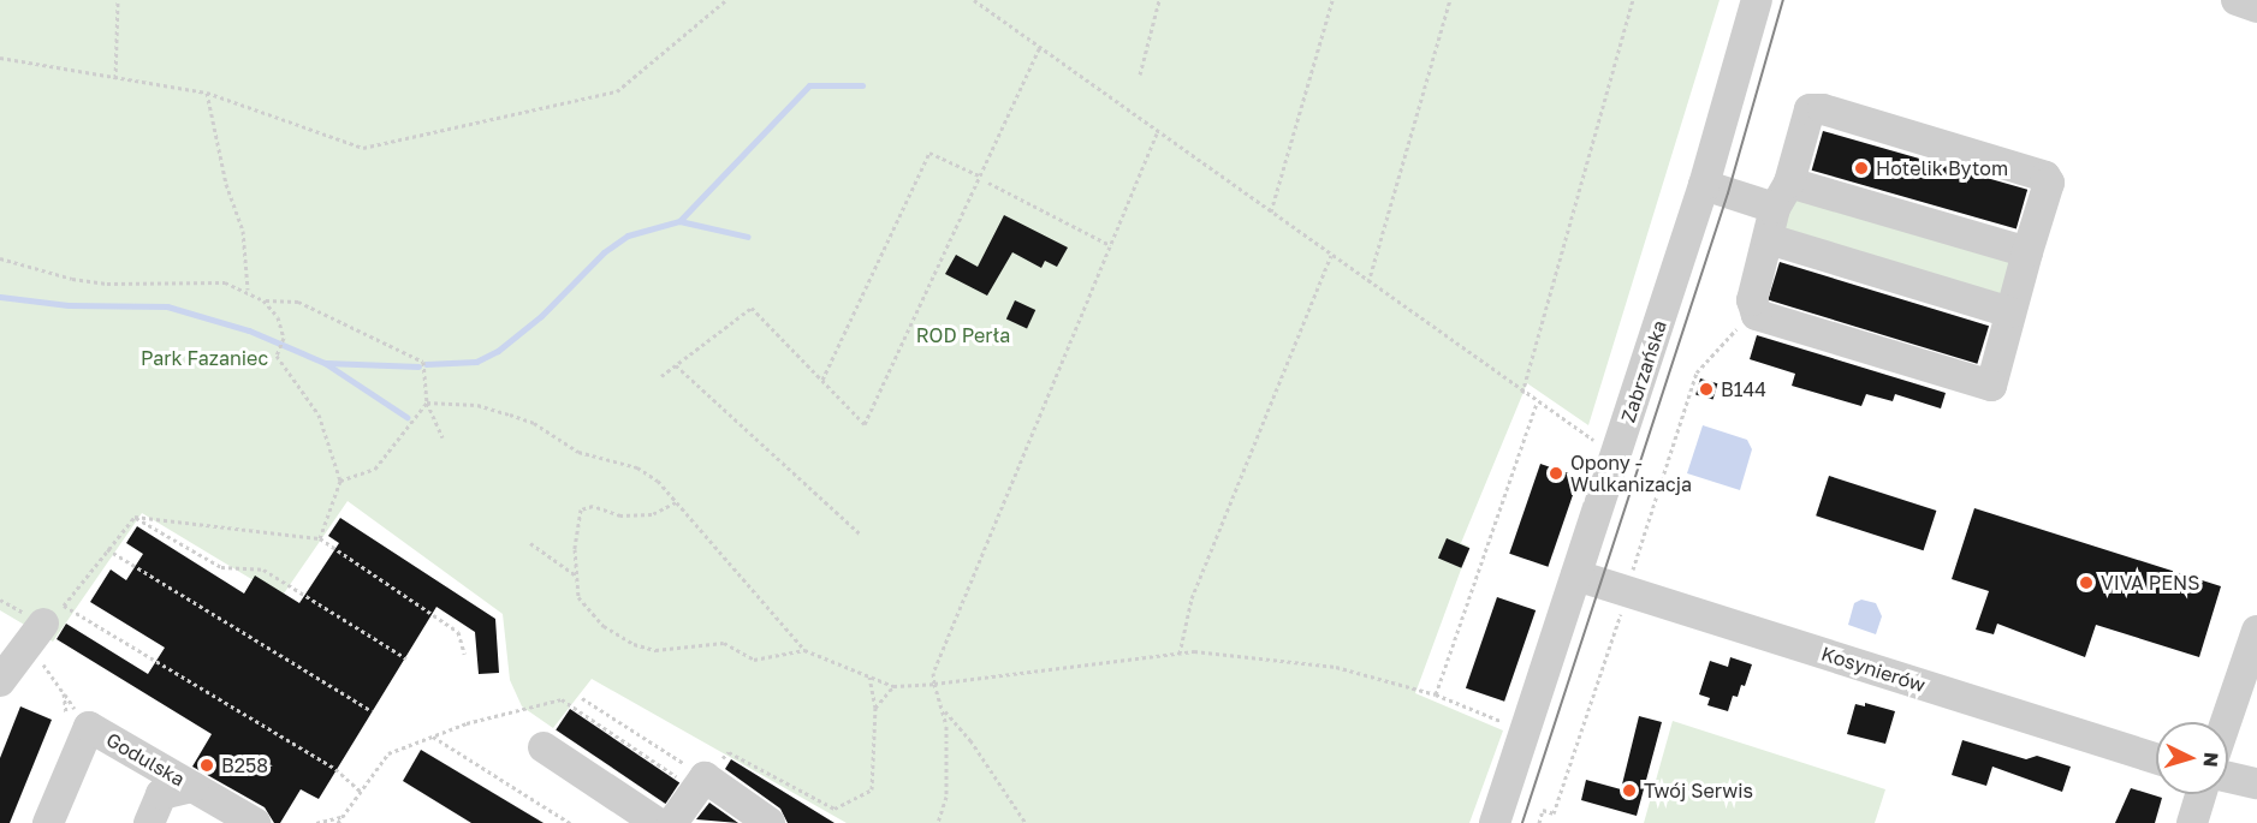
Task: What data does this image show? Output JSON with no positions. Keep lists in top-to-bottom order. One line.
{"streets":{"street":["Zabrzańska","Kosynierów","Godulska"]},"crossings":[["Zabrzańska","Kosynierów"]],"parks":["ROD Perła","Park Fazaniec"],"places":["Hotelik Bytom","B144","Opony - Wulkanizacja","VIVA PENS","B258","Twój Serwis"],"north":"right"}
